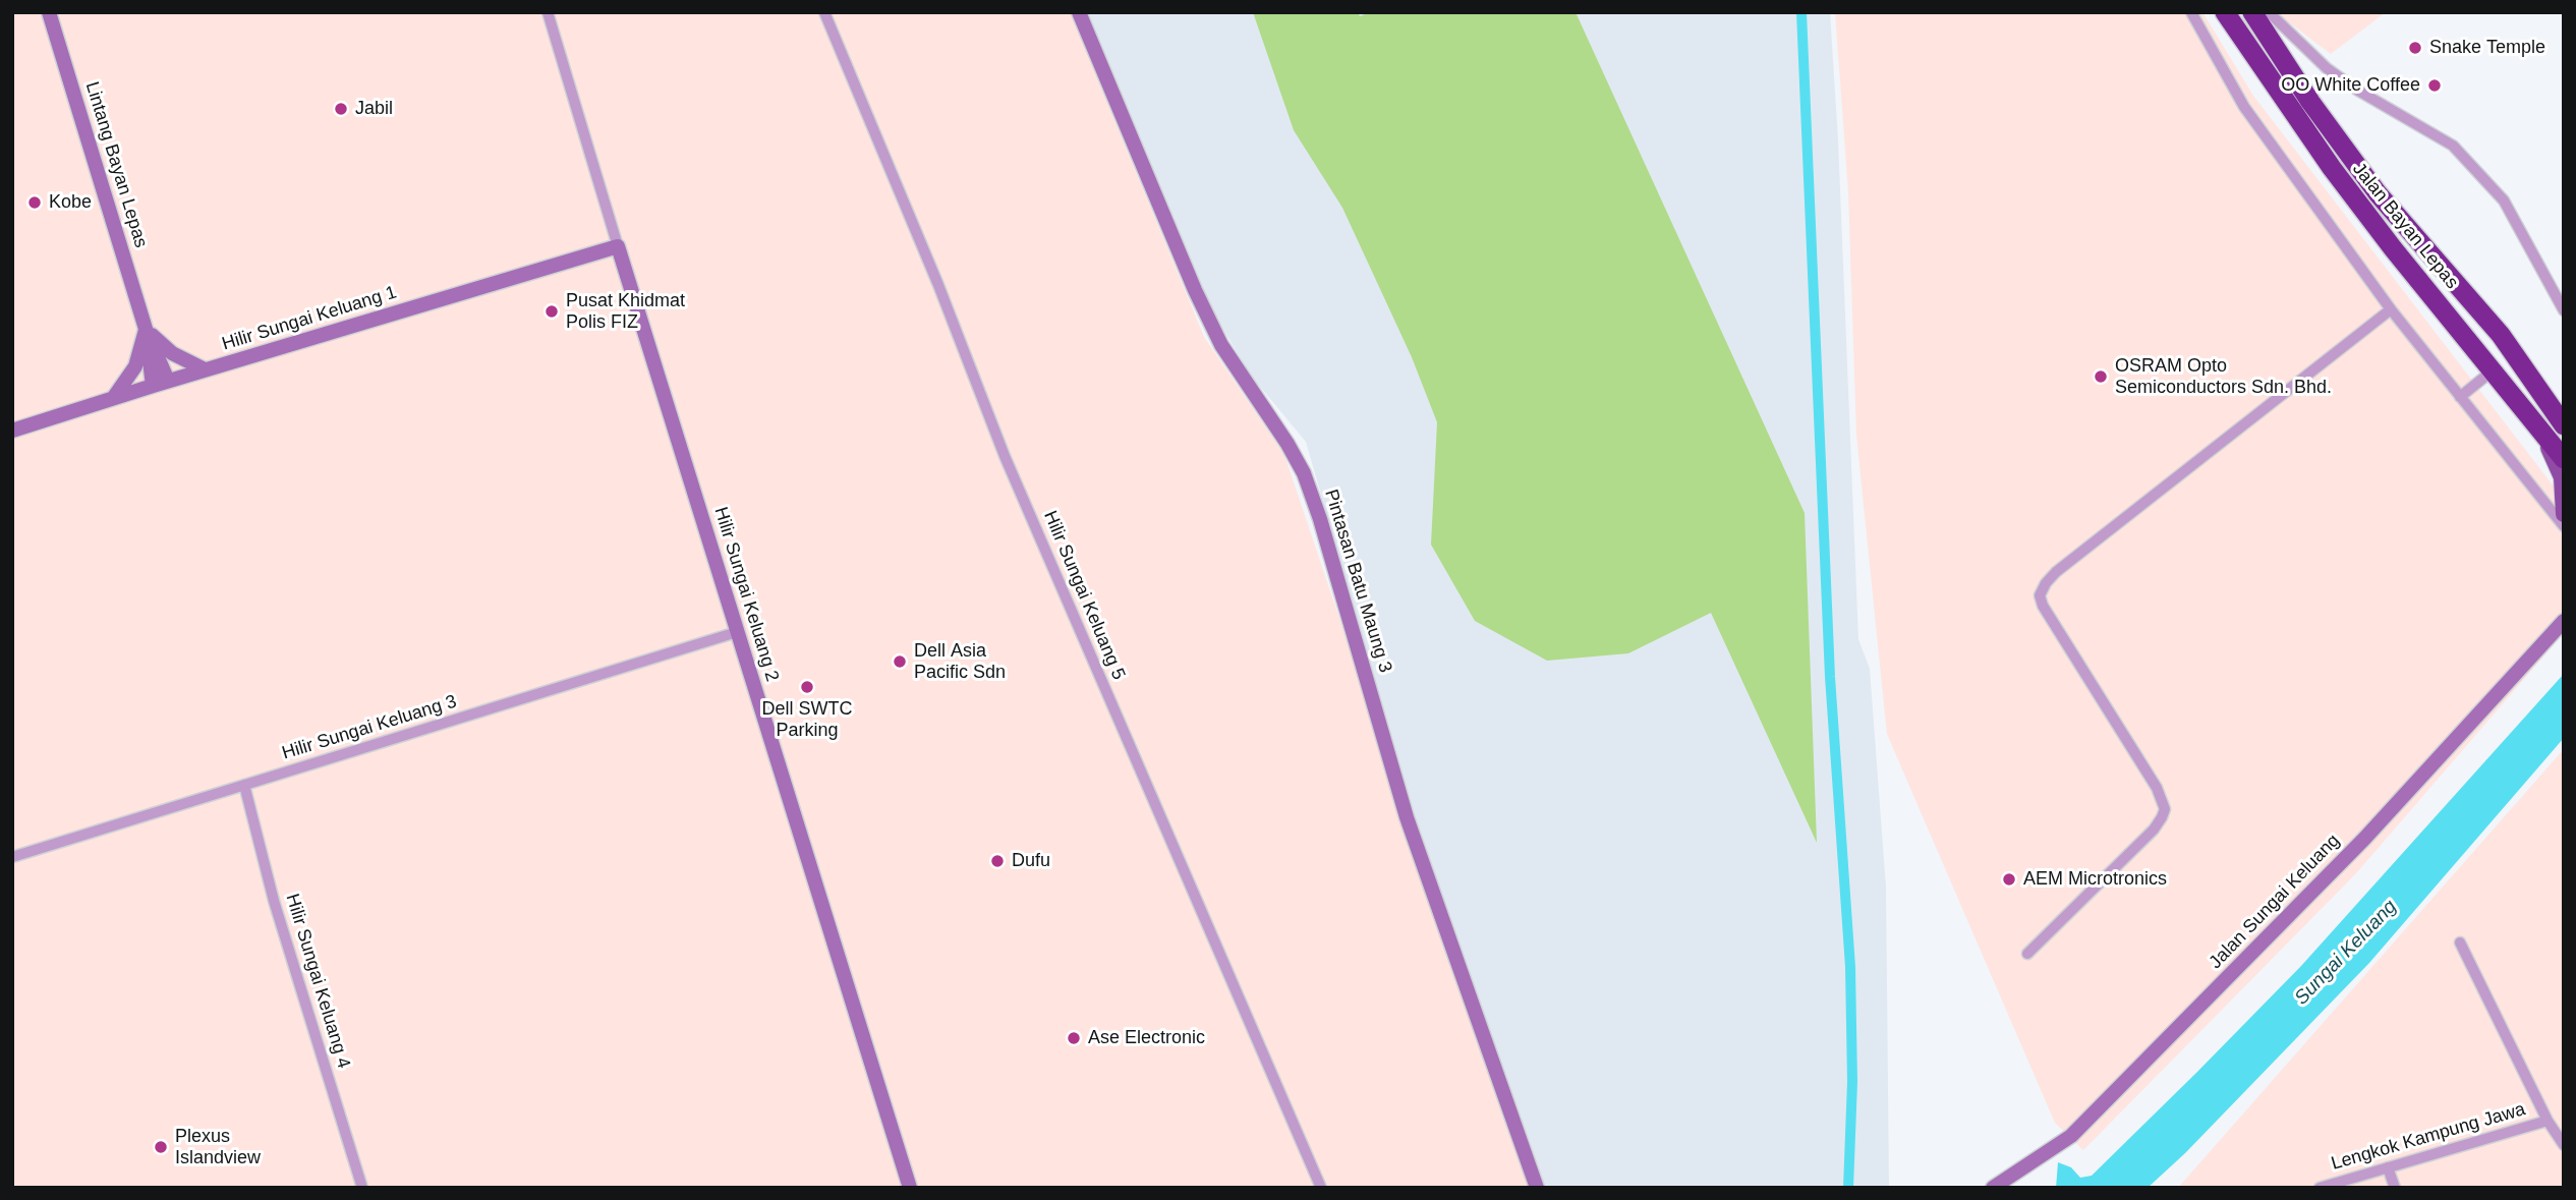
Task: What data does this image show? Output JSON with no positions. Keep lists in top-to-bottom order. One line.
{"streets":{"highway":["Jalan Bayan Lepas"],"street":["Lintang Bayan Lepas","Hilir Sungai Keluang 1","Pintasan Batu Maung 3","Hilir Sungai Keluang 2","Hilir Sungai Keluang 5","Hilir Sungai Keluang 3","Jalan Sungai Keluang","Hilir Sungai Keluang 4","Lengkok Kampung Jawa"]},"crossings":[["Lintang Bayan Lepas","Hilir Sungai Keluang 1"],["Hilir Sungai Keluang 1","Hilir Sungai Keluang 2"],["Hilir Sungai Keluang 2","Hilir Sungai Keluang 3"],["Hilir Sungai Keluang 3","Hilir Sungai Keluang 4"]],"water":["Sungai Keluang"],"places":["Snake Temple","OO White Coffee","Jabil","Kobe","Pusat Khidmat Polis FIZ","OSRAM Opto Semiconductors Sdn. Bhd.","Dell Asia Pacific Sdn","Dell SWTC Parking","Dufu","AEM Microtronics","Ase Electronic","Plexus Islandview"]}
